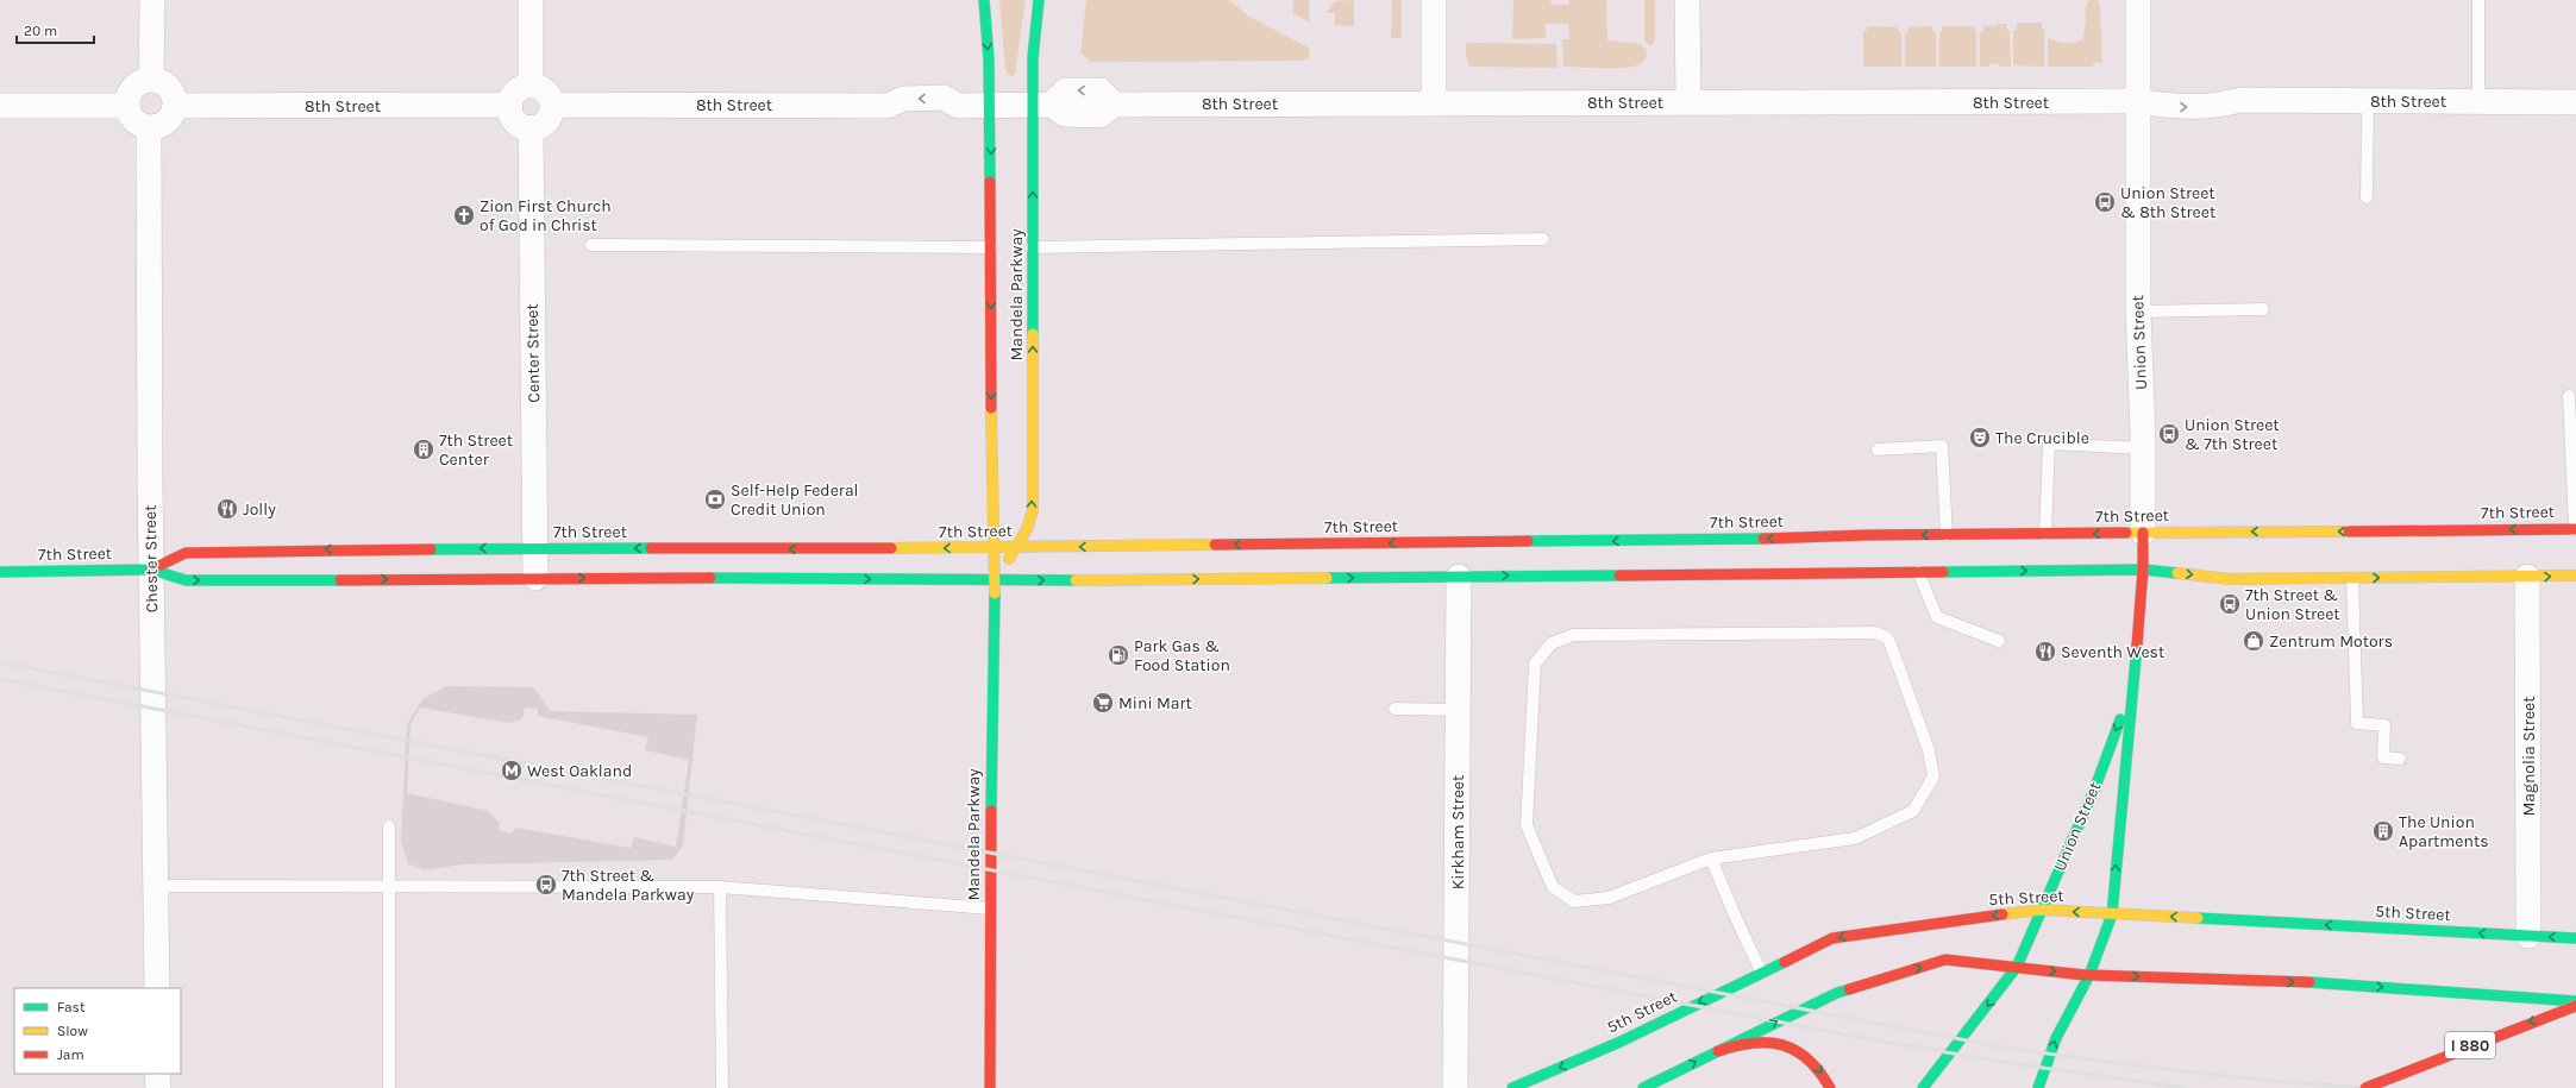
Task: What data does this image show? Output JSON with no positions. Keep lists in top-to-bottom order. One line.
{"streets":{"main road":["Mandela Parkway","Union Street","7th Street","5th Street","I 880"],"street":["8th Street","Center Street","Chester Street","Magnolia Street","Kirkham Street"]},"crossings":[["8th Street","Mandela Parkway"],["8th Street","Union Street"],["8th Street","Center Street"],["8th Street","Chester Street"],["Mandela Parkway","7th Street"],["Union Street","7th Street"],["Union Street","5th Street"],["Center Street","7th Street"],["7th Street","Chester Street"],["7th Street","Magnolia Street"],["7th Street","Kirkham Street"],["Magnolia Street","5th Street"]],"places":{"bus stop":["Union Street & 8th Street","Union Street & 7th Street","7th Street & Union Street","7th Street & Mandela Parkway"],"church":["Zion First Church of God in Christ"],"theatre":["The Crucible"],"building":["7th Street Center","The Union Apartments"],"bank":["Self-Help Federal Credit Union"],"restaurant":["Jolly","Seventh West"],"shop":["Zentrum Motors"],"fuel station":["Park Gas & Food Station"],"supermarket":["Mini Mart"],"metro station":["West Oakland"]},"legend":["Fast","Slow","Jam"],"scale_bar":"20 m"}
